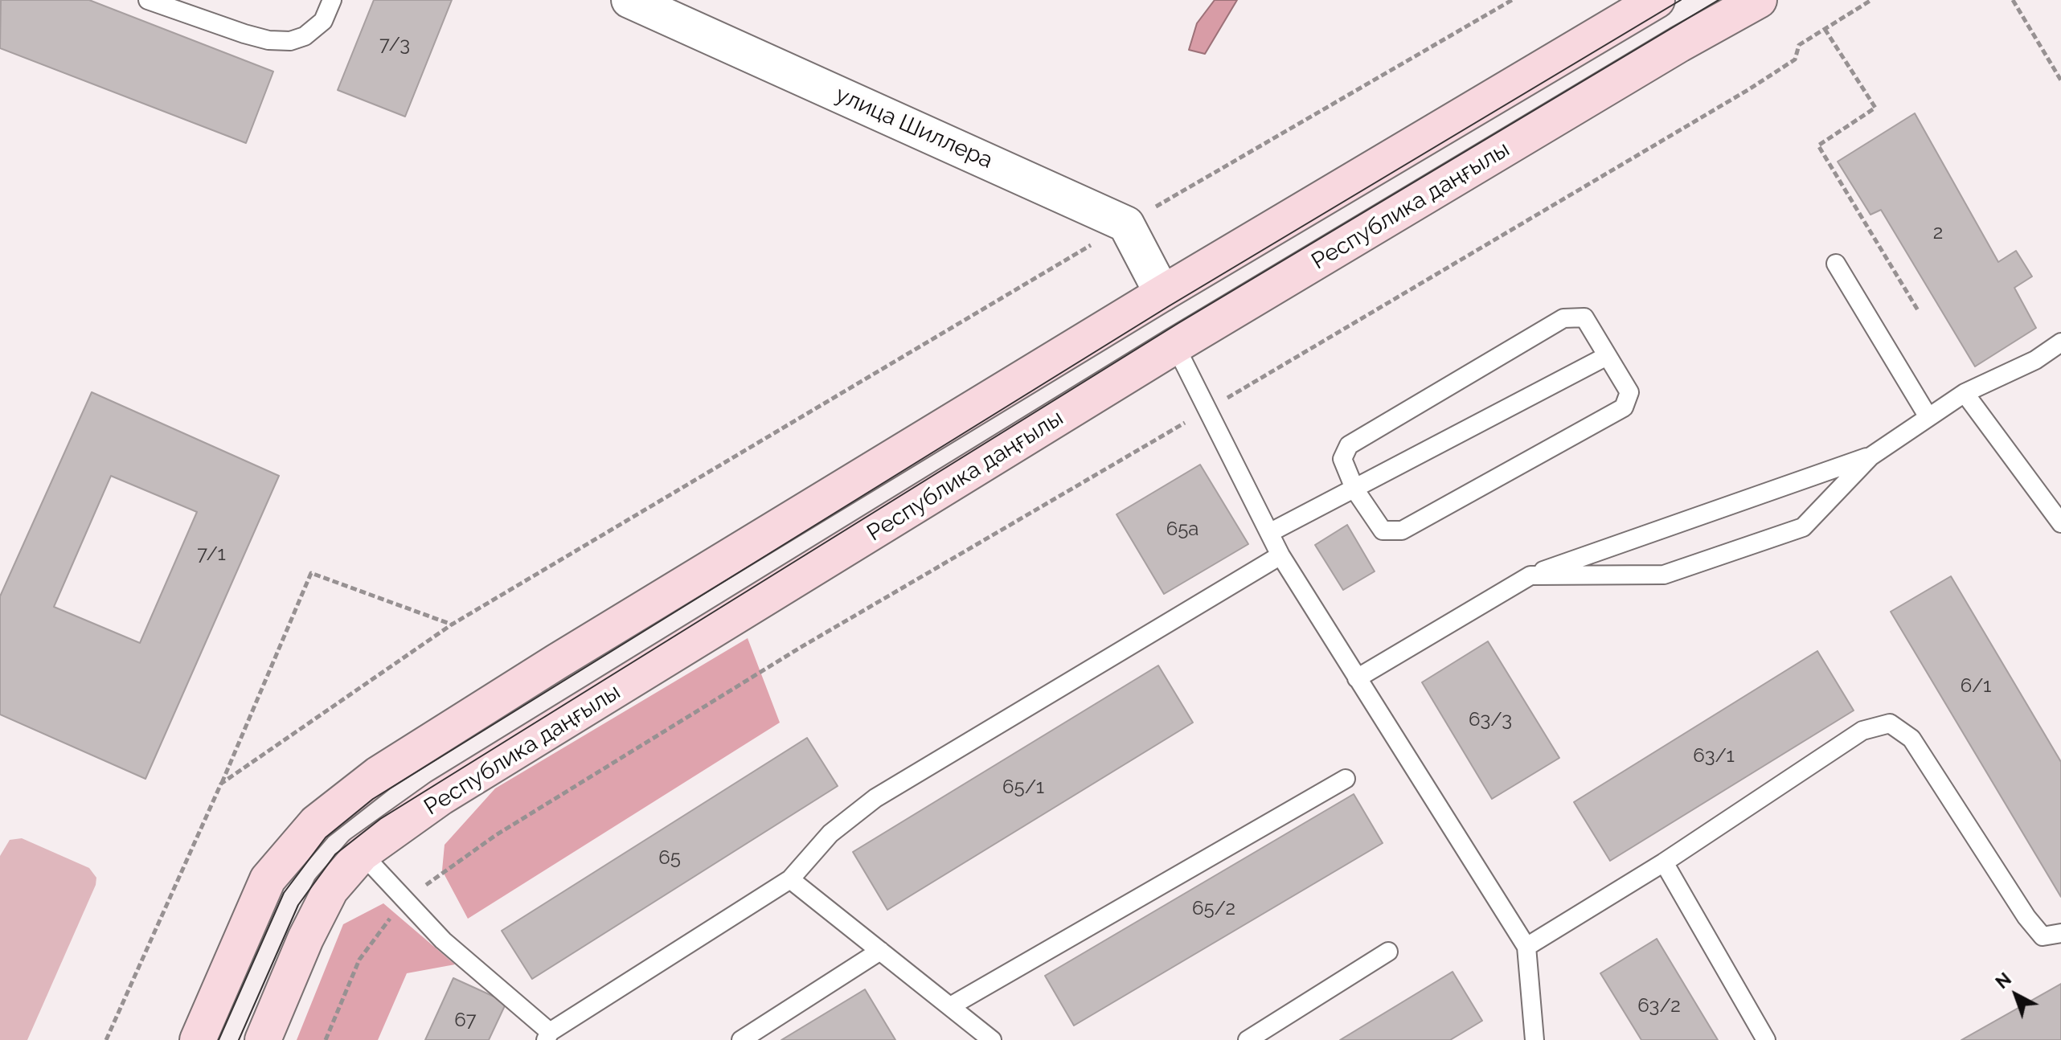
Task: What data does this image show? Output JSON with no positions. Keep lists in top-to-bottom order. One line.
{"streets":{"main road":["Республика даңғылы"],"street":["улица Шиллера"]},"house_numbers":["7/3","2","65а","7/1","6/1","63/3","63/1","65/1","65","65/2","63/2","67"],"north":"top left"}
